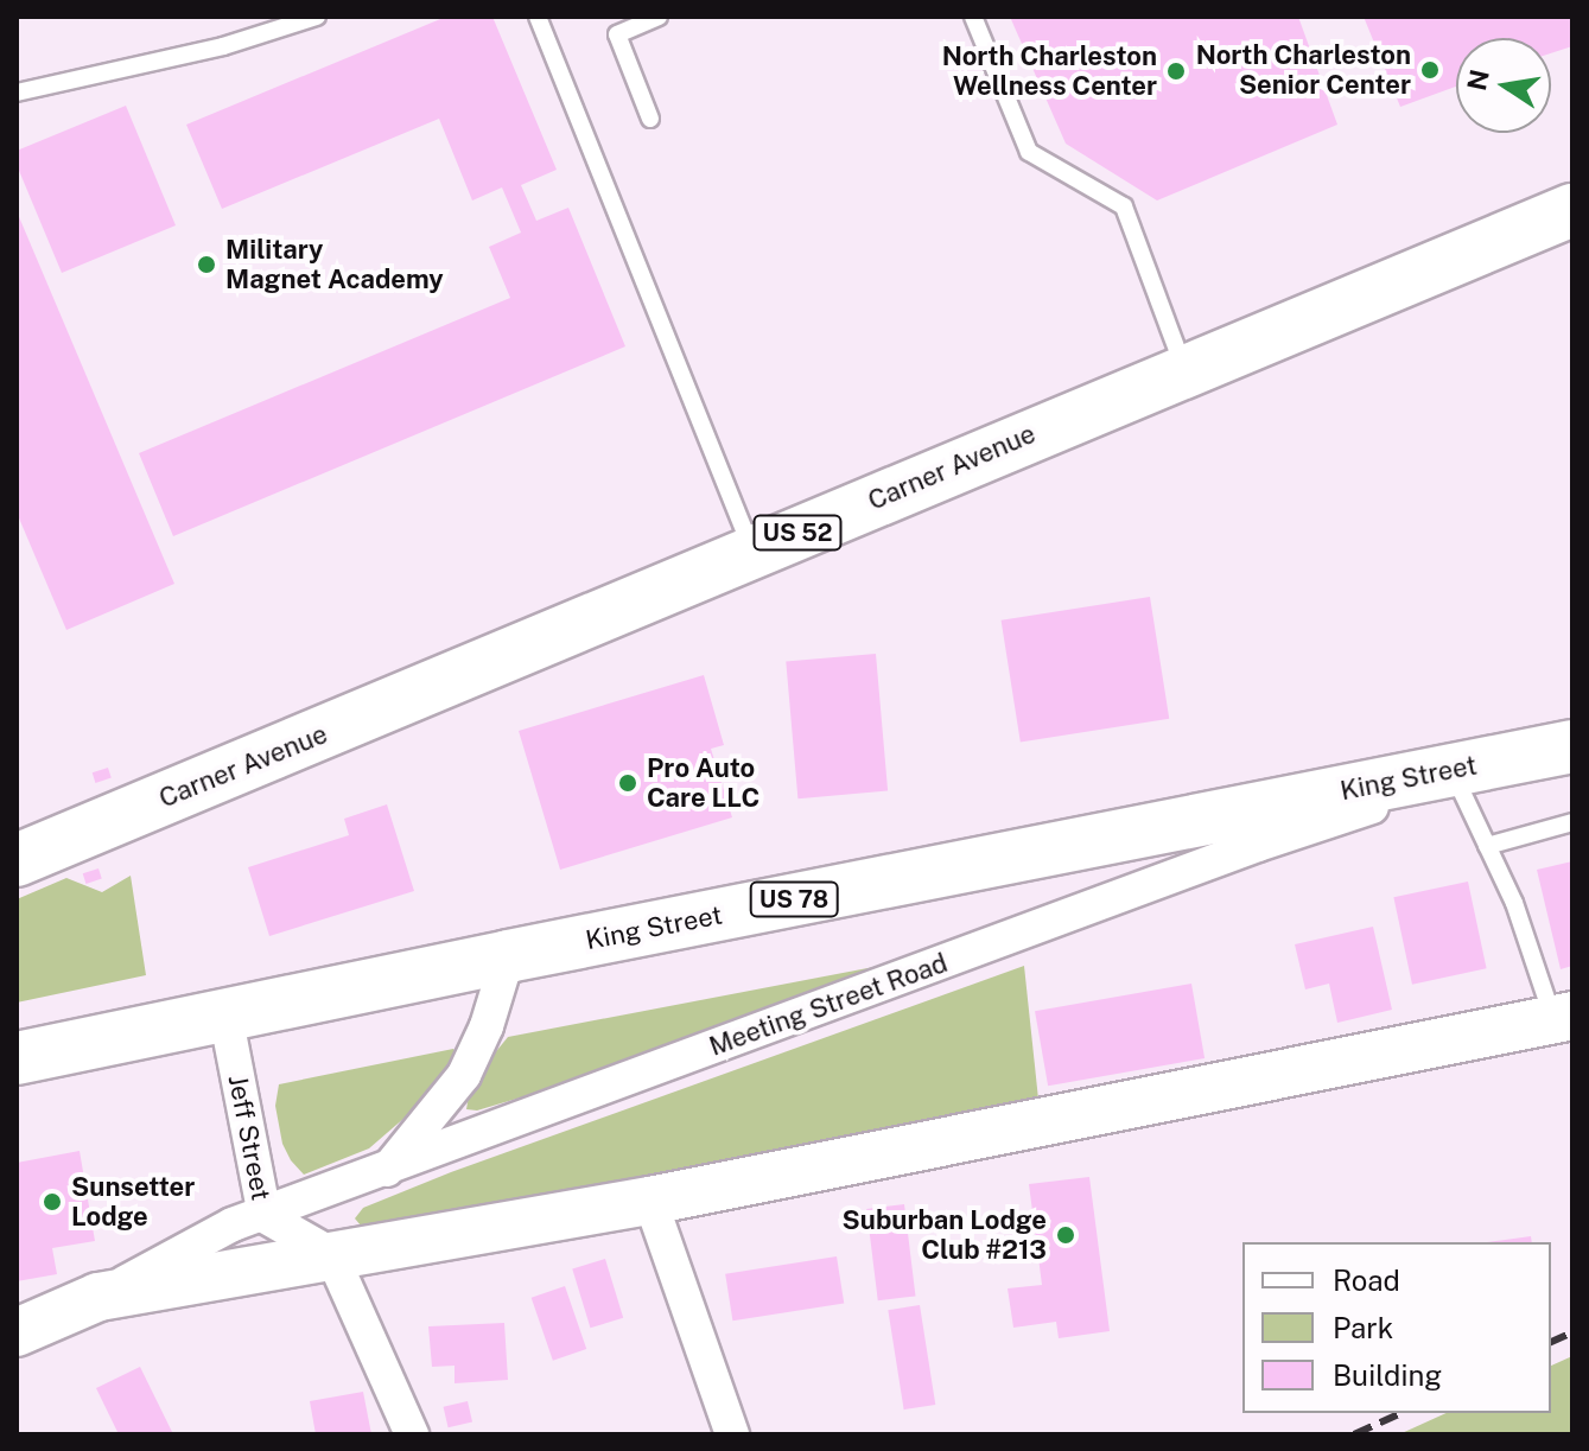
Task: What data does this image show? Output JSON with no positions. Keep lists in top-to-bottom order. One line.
{"streets":{"main road":["Carner Avenue","US 52","King Street","US 78"],"street":["Meeting Street Road","Jeff Street"]},"crossings":[["King Street","Meeting Street Road"],["King Street","Jeff Street"],["Meeting Street Road","Jeff Street"]],"places":["North Charleston Senior Center","North Charleston Wellness Center","Military Magnet Academy","Pro Auto Care LLC","Sunsetter Lodge","Suburban Lodge Club #213"],"legend":["Road","Park","Building"],"north":"left"}
